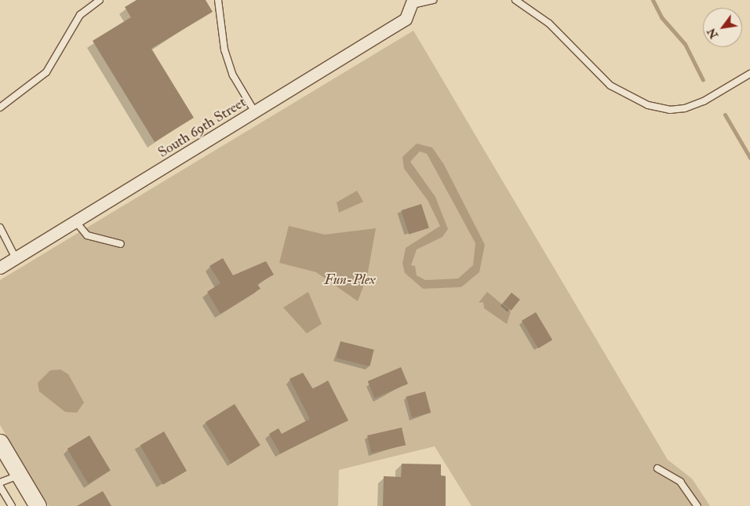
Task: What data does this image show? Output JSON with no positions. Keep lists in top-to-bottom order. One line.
{"streets":{"street":["South 69th Street"]},"parks":["Fun-Plex"],"north":"bottom left"}
